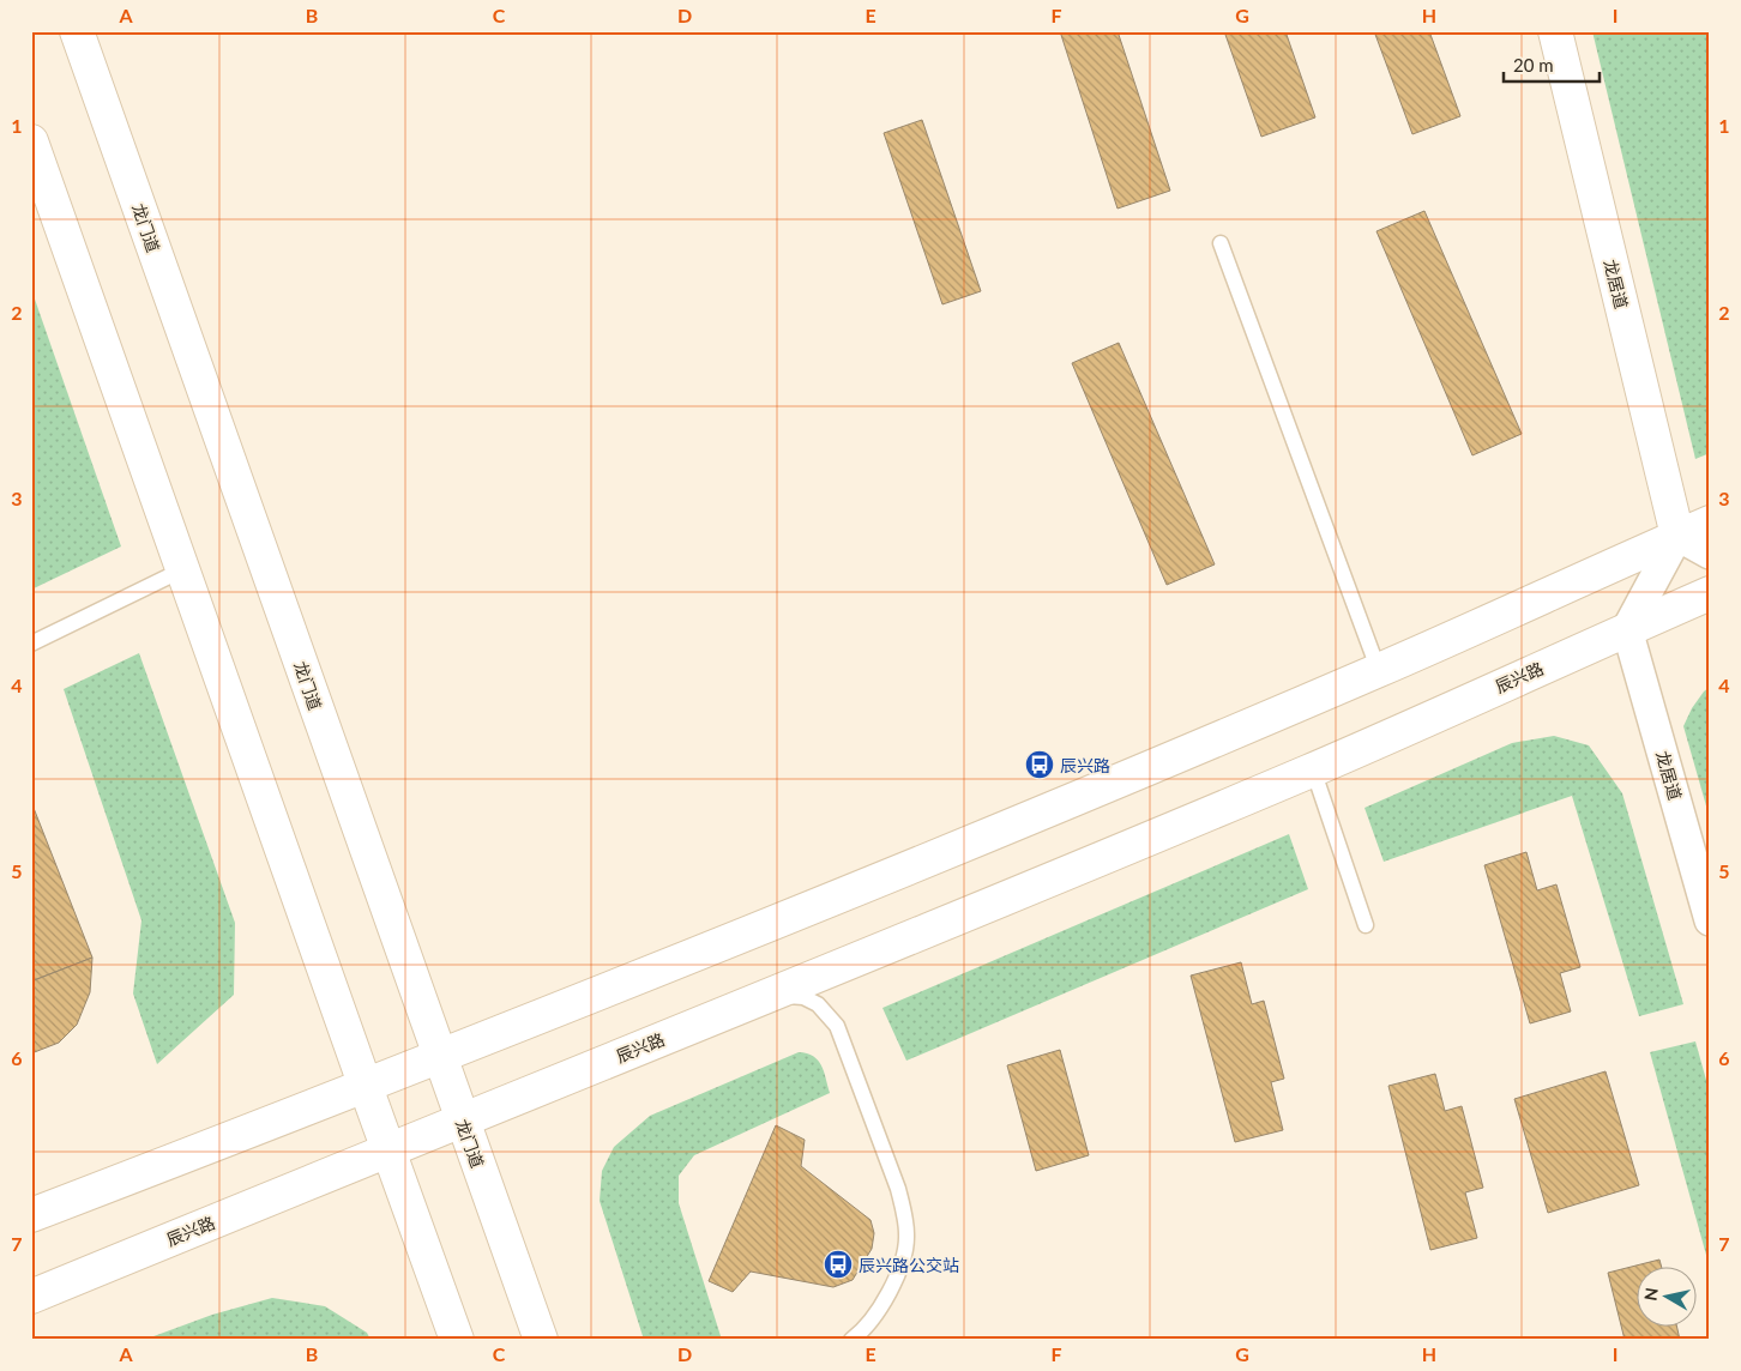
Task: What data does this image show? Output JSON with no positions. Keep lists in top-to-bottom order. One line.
{"streets":{"main road":["龙门道","龙居道","辰兴路"]},"crossings":[["龙门道","辰兴路"],["龙居道","辰兴路"]],"places":{"bus stop":["辰兴路","辰兴路公交站"]},"scale_bar":"20 m","north":"left","grid":{"columns":["A","B","C","D","E","F","G","H","I"],"rows":["1","2","3","4","5","6","7"]}}
